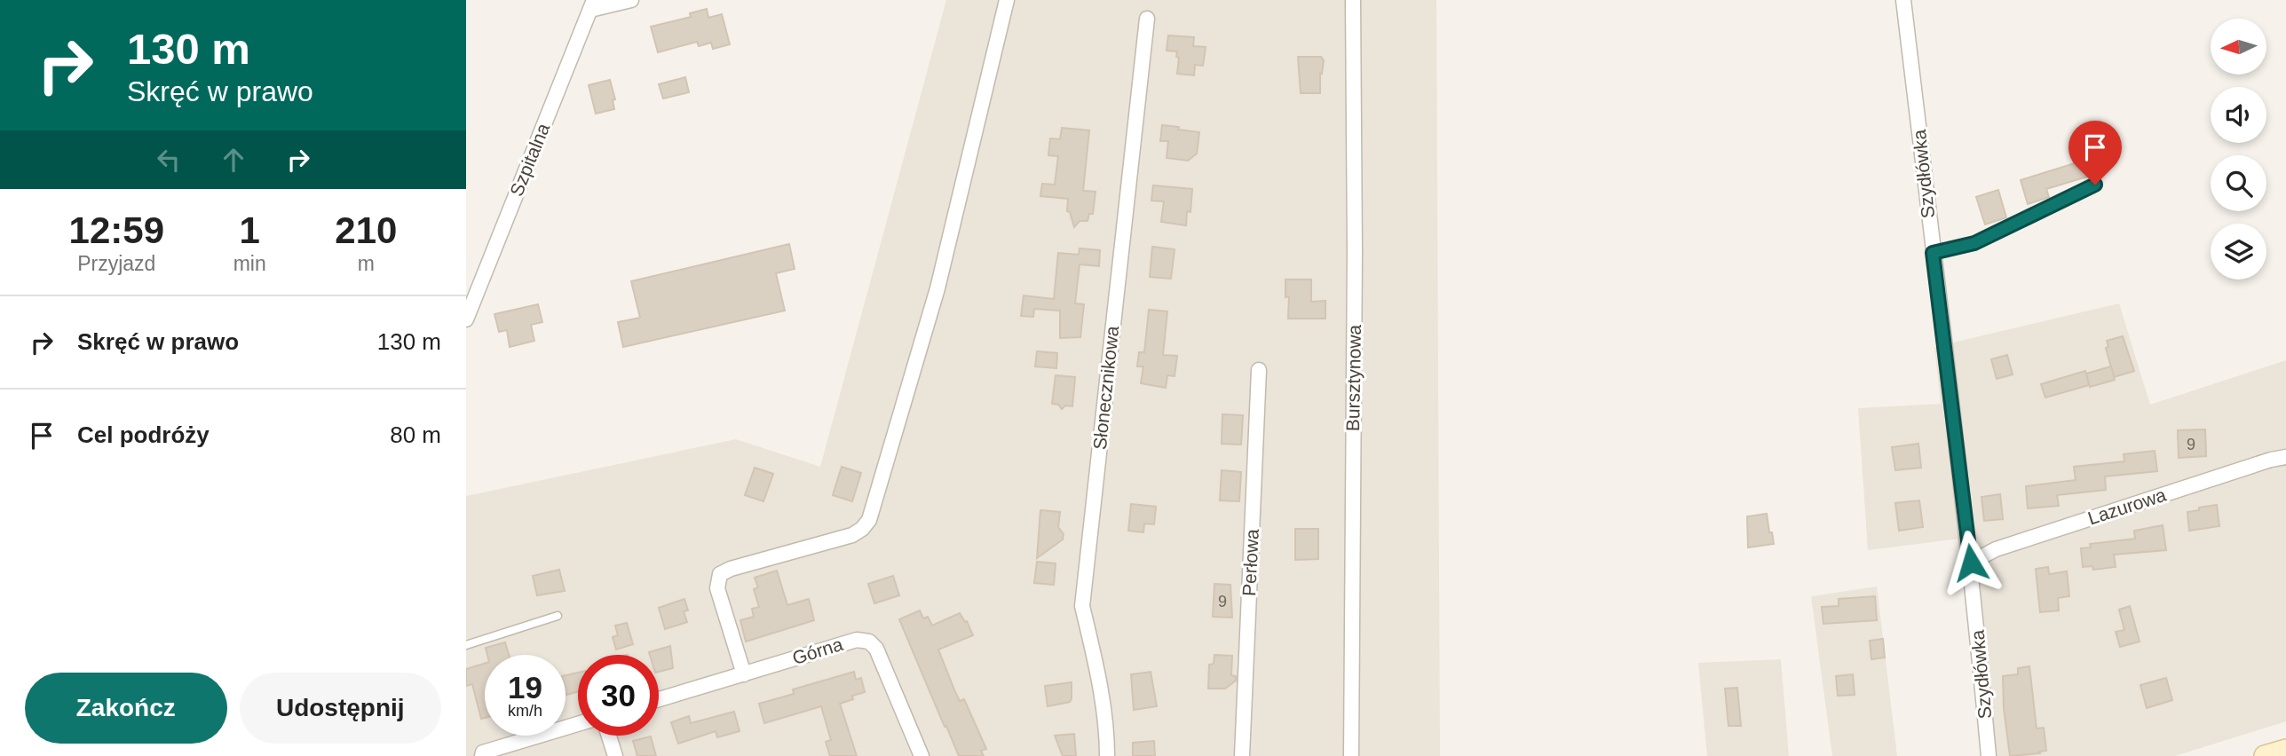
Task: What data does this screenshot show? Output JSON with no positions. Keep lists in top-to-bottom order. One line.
{"streets":{"street":["Szpitalna","Szydłówka","Bursztynowa","Słonecznikowa","Lazurowa","Perłowa","Górna"]},"crossings":[["Szydłówka","Lazurowa"]],"house_numbers":["9","9"],"north":"left","page":{"turn":["130 m","Skręć w prawo"],"eta":["12:59","Przyjazd","1","min","210","m"],"list":[{"name":"Skręć w prawo","value":"130 m"},{"name":"Cel podróży","value":"80 m"}],"speed":"19 km/h","limit":"30","buttons":["Zakończ","Udostępnij"]}}
